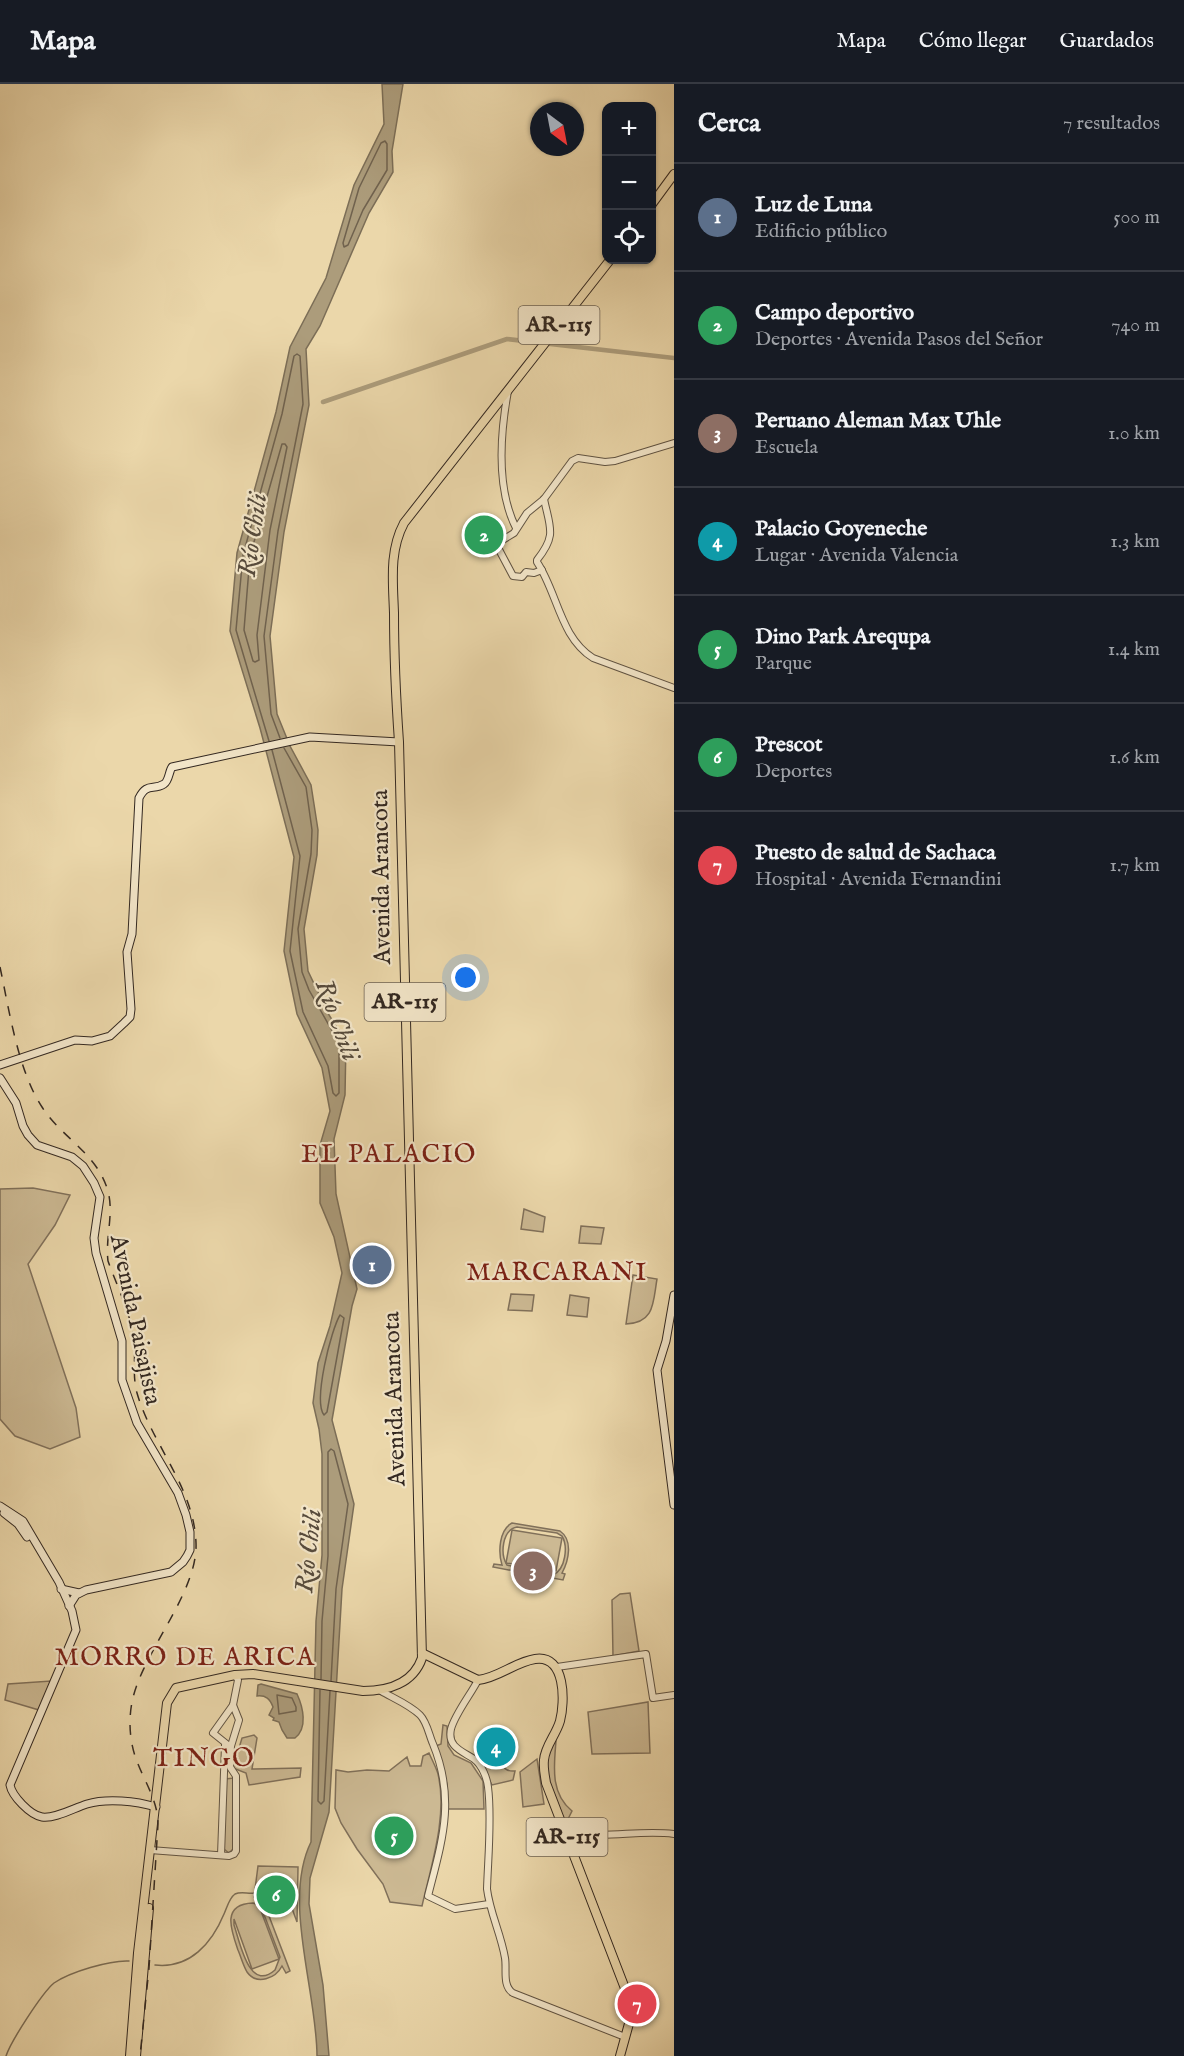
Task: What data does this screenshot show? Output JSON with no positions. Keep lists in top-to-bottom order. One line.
{"streets":{"main road":["AR-115","Avenida Arancota","Avenida Paisajista"]},"crossings":[["AR-115","Avenida Arancota"]],"districts":["EL PALACIO","MARCARANI","MORRO DE ARICA","TINGO"],"water":["Río Chili"],"north":"bottom right","page":{"header":"Mapa","nav":["Mapa","Cómo llegar","Guardados"],"heading":["Cerca","7 resultados"],"map_buttons":["+","−"],"list":[{"mark":"1","name":"Luz de Luna","note":"Edificio público","value":"500 m"},{"mark":"2","name":"Campo deportivo","note":"Deportes · Avenida Pasos del Señor","value":"740 m"},{"mark":"3","name":"Peruano Aleman Max Uhle","note":"Escuela","value":"1.0 km"},{"mark":"4","name":"Palacio Goyeneche","note":"Lugar · Avenida Valencia","value":"1.3 km"},{"mark":"5","name":"Dino Park Arequpa","note":"Parque","value":"1.4 km"},{"mark":"6","name":"Prescot","note":"Deportes","value":"1.6 km"},{"mark":"7","name":"Puesto de salud de Sachaca","note":"Hospital · Avenida Fernandini","value":"1.7 km"}],"pins":["2","1","3","4","5","6","7"]}}
